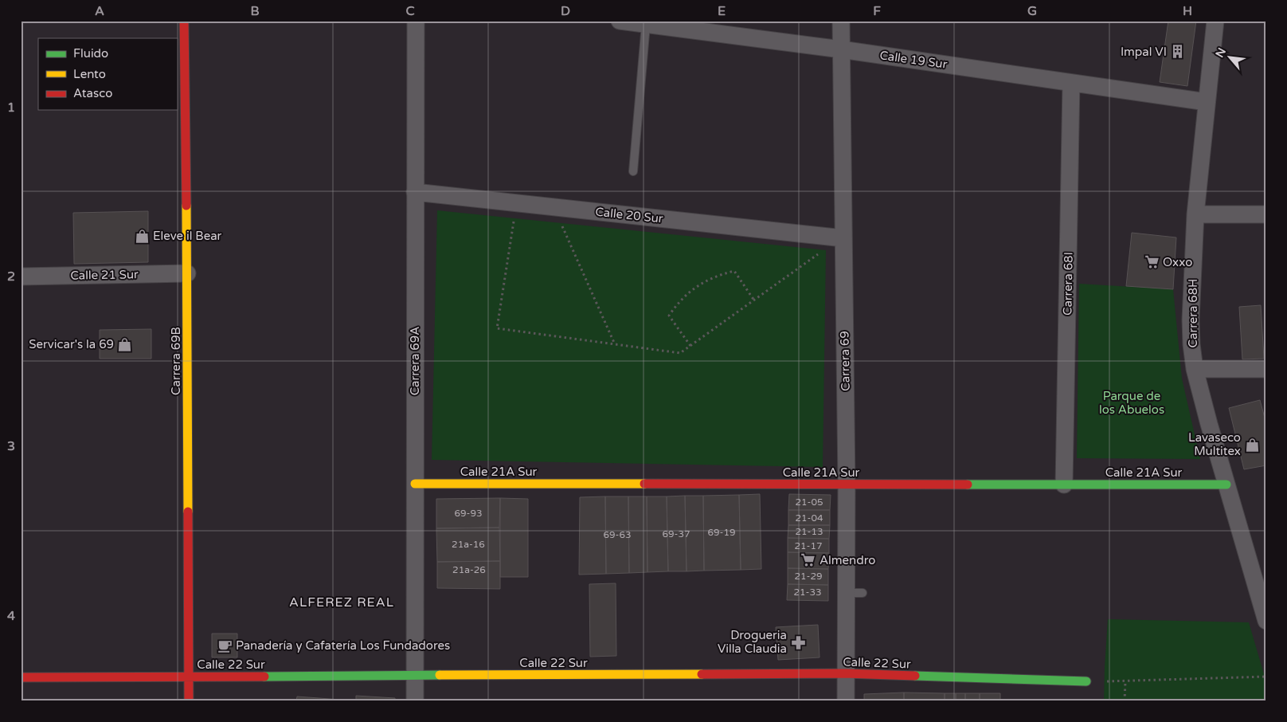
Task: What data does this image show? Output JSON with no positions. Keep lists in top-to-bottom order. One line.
{"streets":{"street":["Calle 19 Sur","Calle 20 Sur","Calle 21 Sur","Carrera 68I","Carrera 68H","Carrera 69B","Carrera 69A","Carrera 69","Calle 21A Sur","Calle 22 Sur"]},"crossings":[["Calle 19 Sur","Carrera 68I"],["Calle 19 Sur","Carrera 68H"],["Calle 19 Sur","Carrera 69"],["Calle 20 Sur","Carrera 69A"],["Calle 20 Sur","Carrera 69"],["Calle 21 Sur","Carrera 69B"],["Carrera 68I","Calle 21A Sur"],["Carrera 68H","Calle 21A Sur"],["Carrera 69B","Calle 22 Sur"],["Carrera 69A","Calle 21A Sur"],["Carrera 69A","Calle 22 Sur"],["Carrera 69","Calle 21A Sur"],["Carrera 69","Calle 22 Sur"]],"districts":["ALFEREZ REAL"],"parks":["Parque de los Abuelos"],"places":{"building":["Impal VI"],"shop":["Eleve il Bear","Servicar's la 69","Lavaseco Multitex"],"supermarket":["Oxxo","Almendro"],"pharmacy":["Drogueria Villa Claudia"],"cafe":["Panadería y Cafatería Los Fundadores"]},"house_numbers":["21-05","69-93","21-04","21-13","69-19","69-37","69-63","21a-16","21-17","21a-26","21-29","21-33"],"legend":["Fluido","Lento","Atasco"],"north":"top left","grid":{"columns":["A","B","C","D","E","F","G","H"],"rows":["1","2","3","4"]}}
